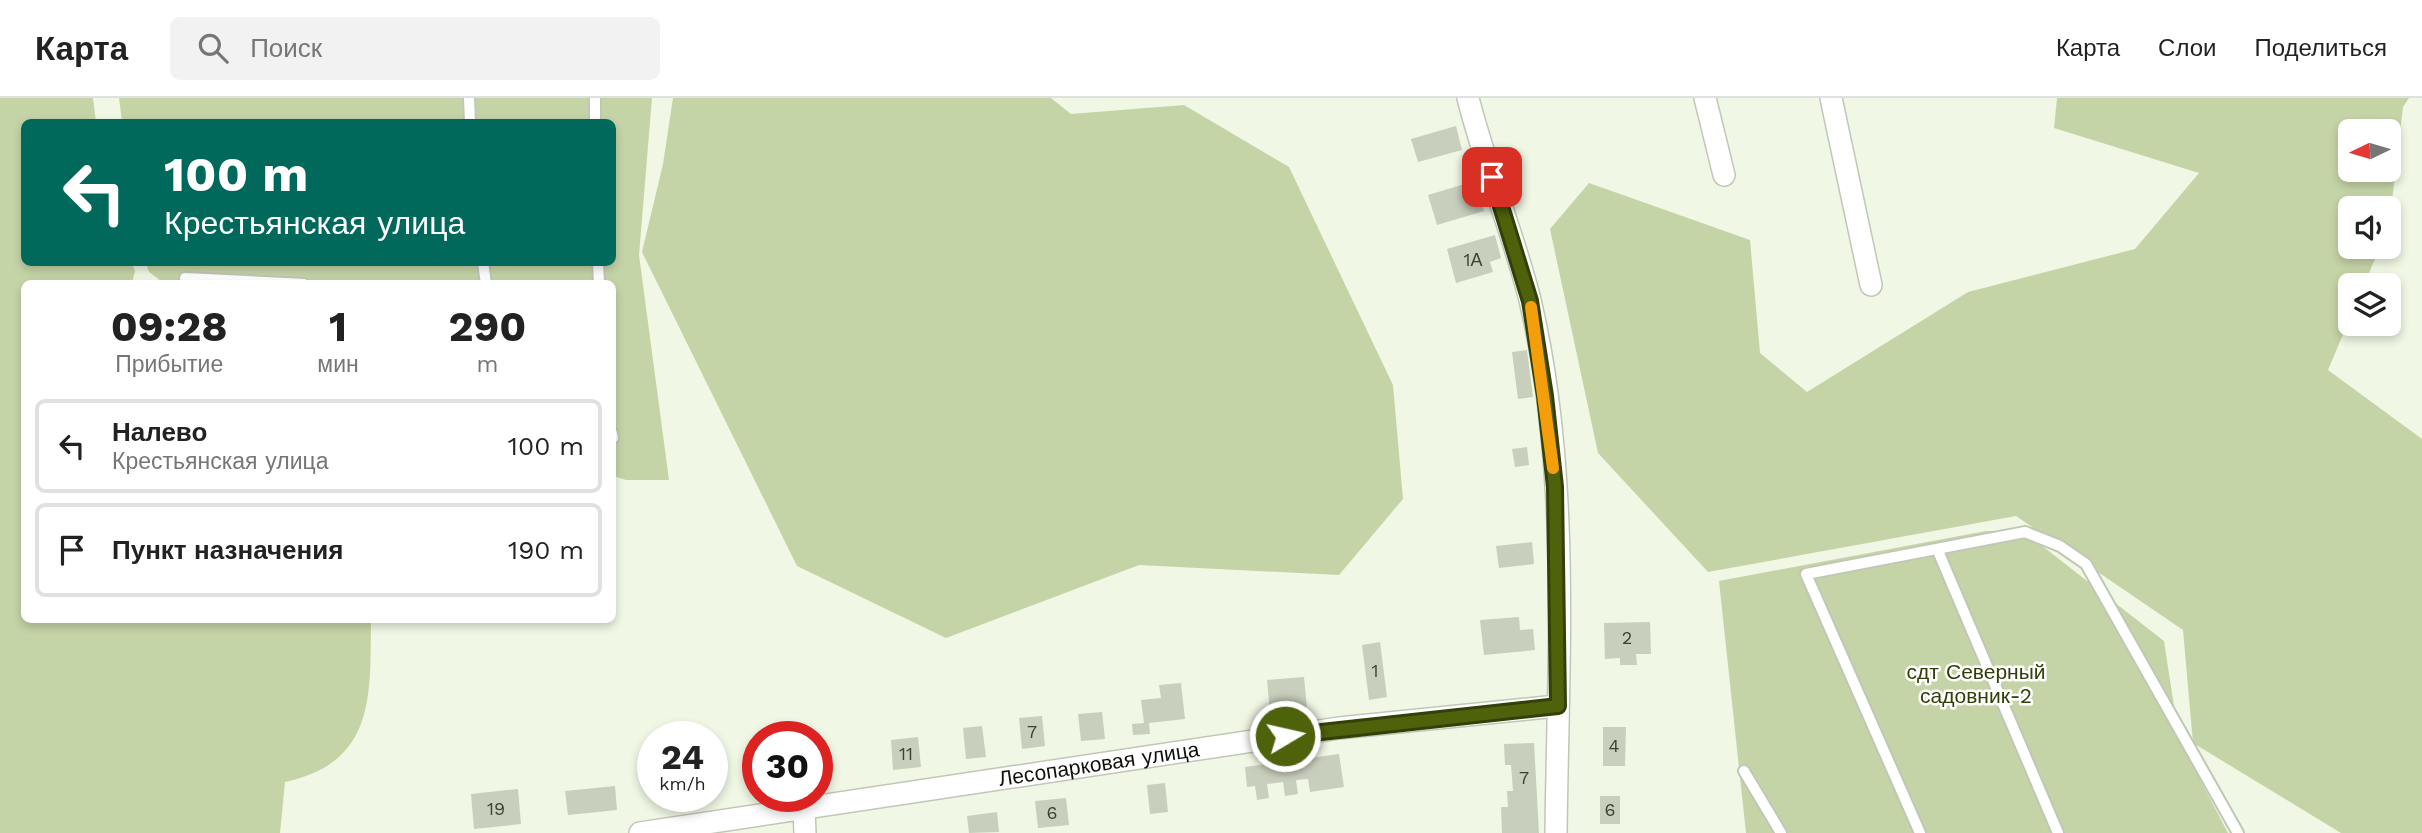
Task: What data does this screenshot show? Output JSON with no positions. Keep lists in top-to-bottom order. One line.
{"streets":{"street":["Лесопарковая улица"]},"parks":["сдт Северный садовник-2"],"house_numbers":["1А","2","1","7","4","11","7","19","6","6"],"north":"left","page":{"header":"Карта","search":"Поиск","nav":["Карта","Слои","Поделиться"],"turn":["100 m","Крестьянская улица"],"eta":["09:28","Прибытие","1","мин","290","m"],"list":[{"name":"Налево","note":"Крестьянская улица","value":"100 m"},{"name":"Пункт назначения","value":"190 m"}],"speed":"24 km/h","limit":"30"}}
